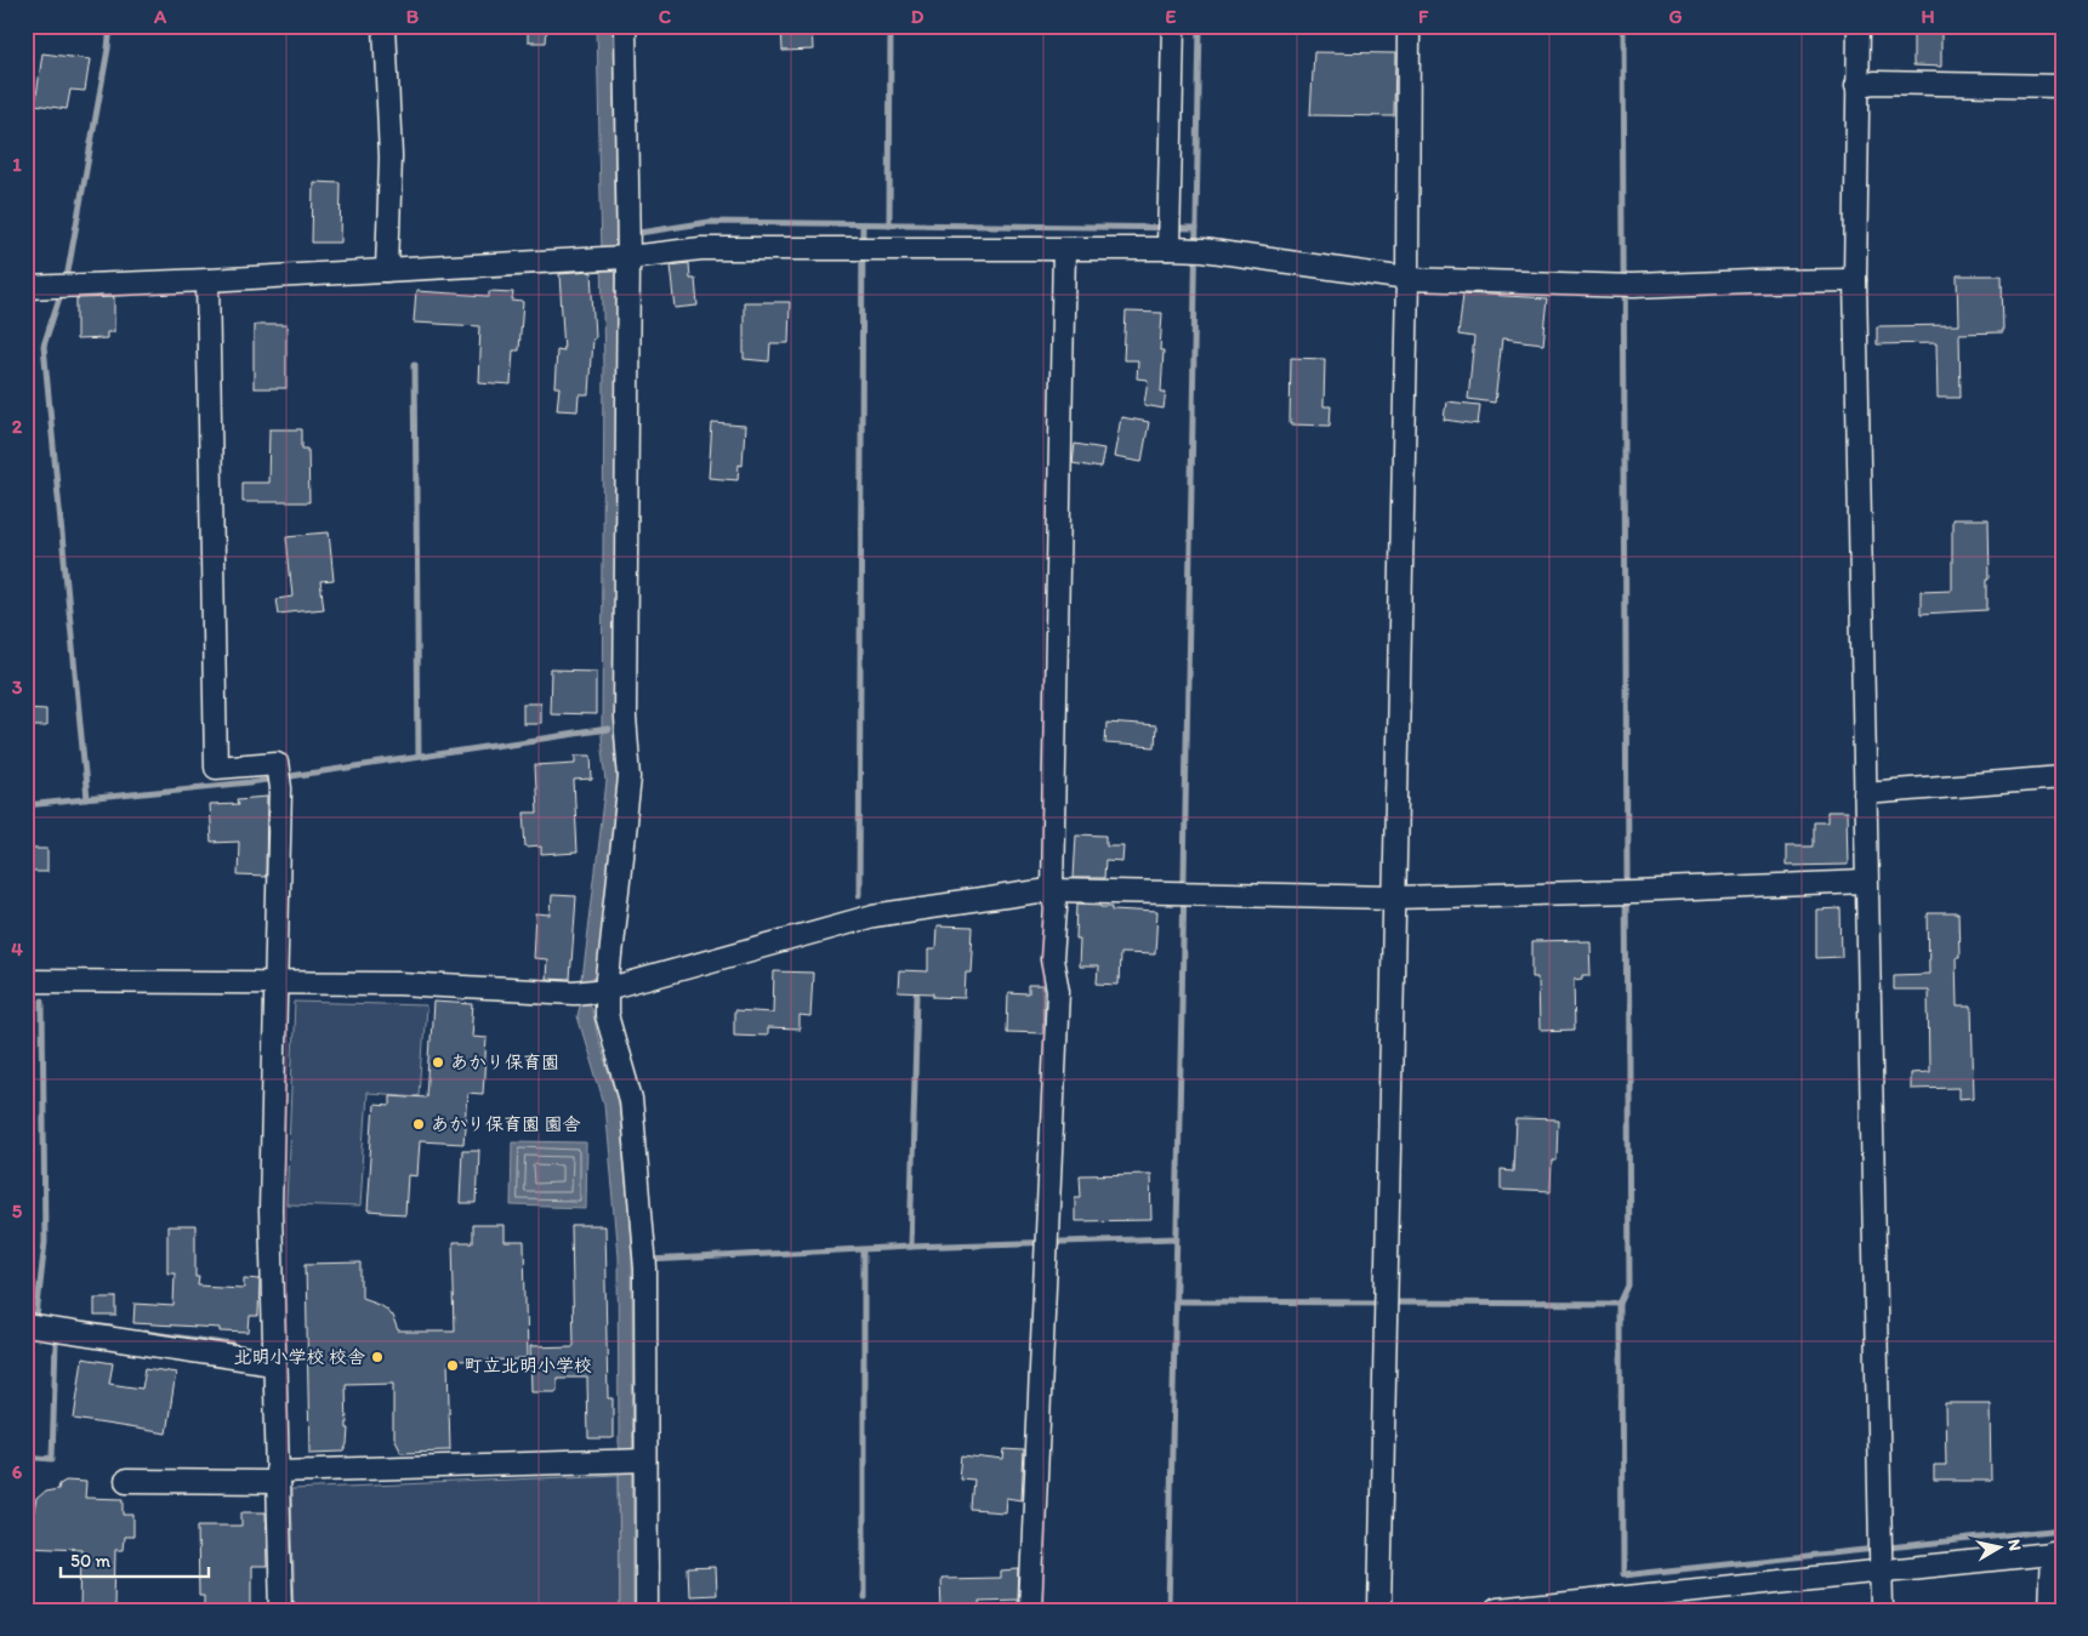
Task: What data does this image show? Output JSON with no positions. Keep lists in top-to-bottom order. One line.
{"places":["あかり保育園","あかり保育園 園舎","北明小学校 校舎","町立北明小学校"],"scale_bar":"50 m","north":"right","grid":{"columns":["A","B","C","D","E","F","G","H"],"rows":["1","2","3","4","5","6"]}}
